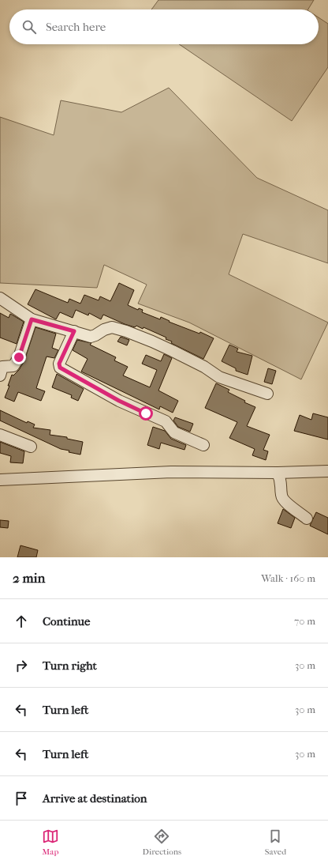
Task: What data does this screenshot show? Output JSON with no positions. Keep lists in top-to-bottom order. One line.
{"page":{"search":"Search here","heading":["2 min","Walk · 160 m"],"list":[["Continue","70 m"],["Turn right","30 m"],["Turn left","30 m"],["Turn left","30 m"],"Arrive at destination"],"nav":["Map","Directions","Saved"]}}
